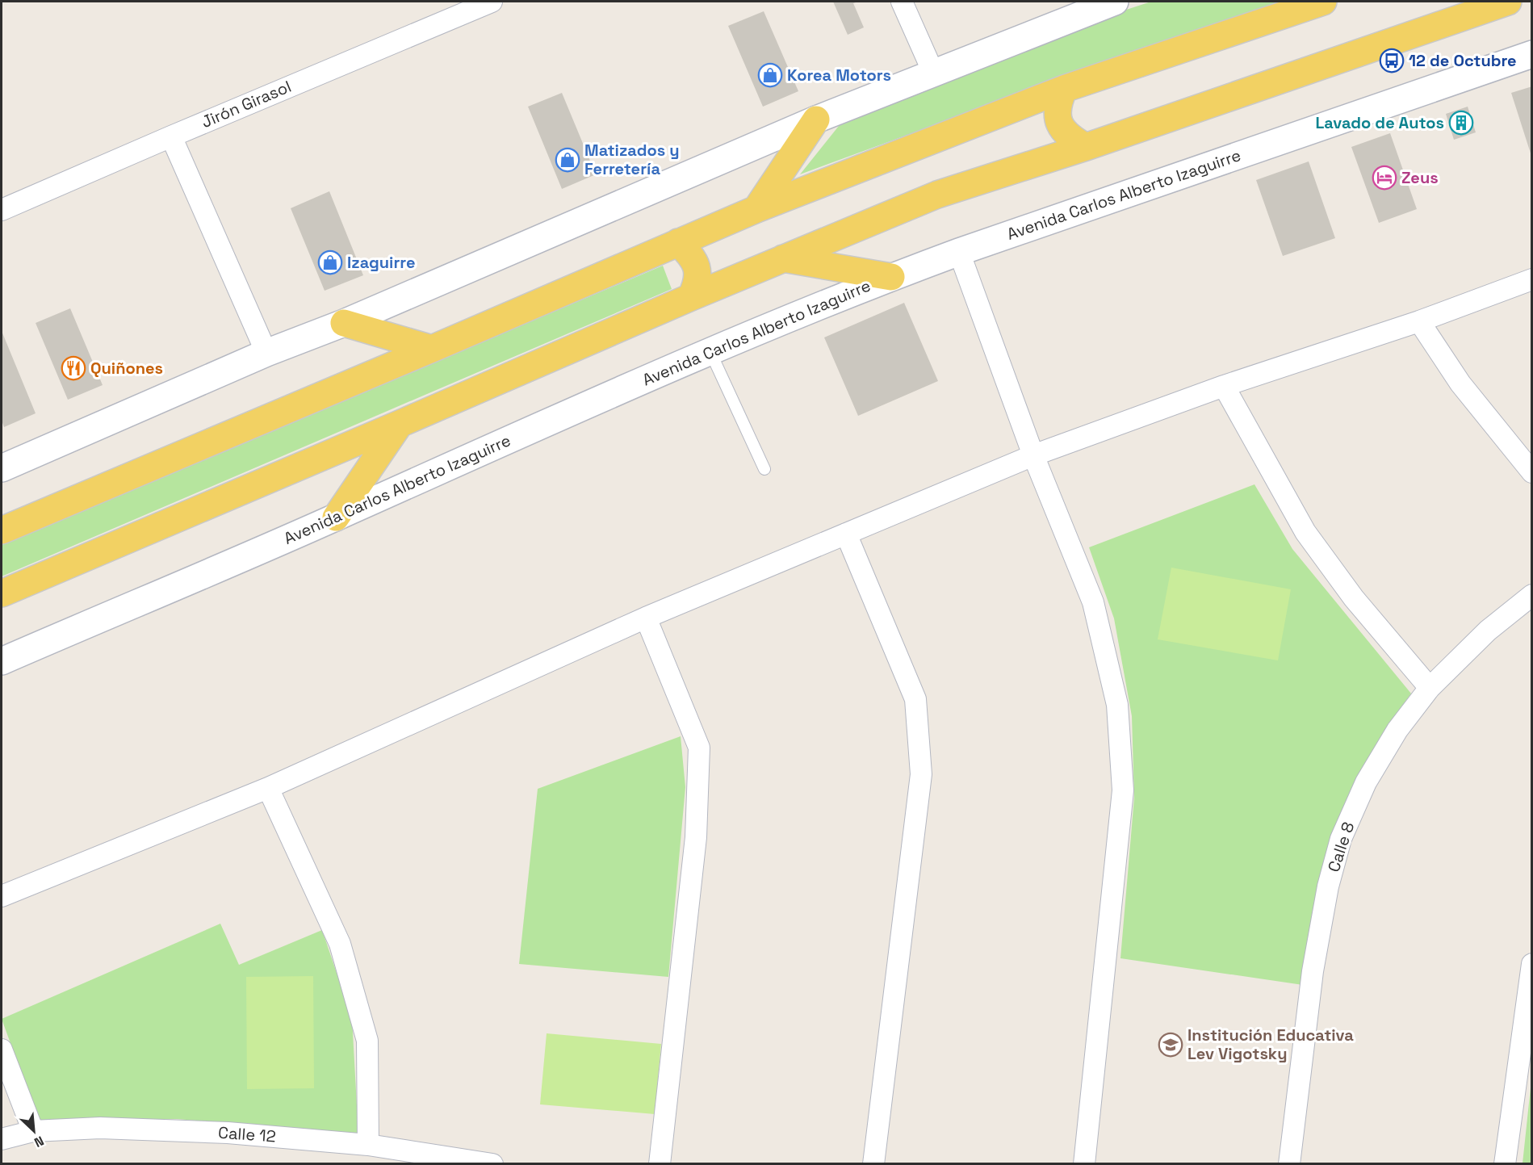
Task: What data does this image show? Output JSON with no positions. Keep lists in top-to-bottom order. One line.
{"streets":{"street":["Jirón Girasol","Avenida Carlos Alberto Izaguirre","Calle 8","Calle 12"]},"places":{"bus stop":["12 de Octubre"],"shop":["Korea Motors","Matizados y Ferretería","Izaguirre"],"building":["Lavado de Autos"],"hotel":["Zeus"],"restaurant":["Quiñones"],"school or university":["Institución Educativa Lev Vigotsky"]},"north":"bottom right"}
